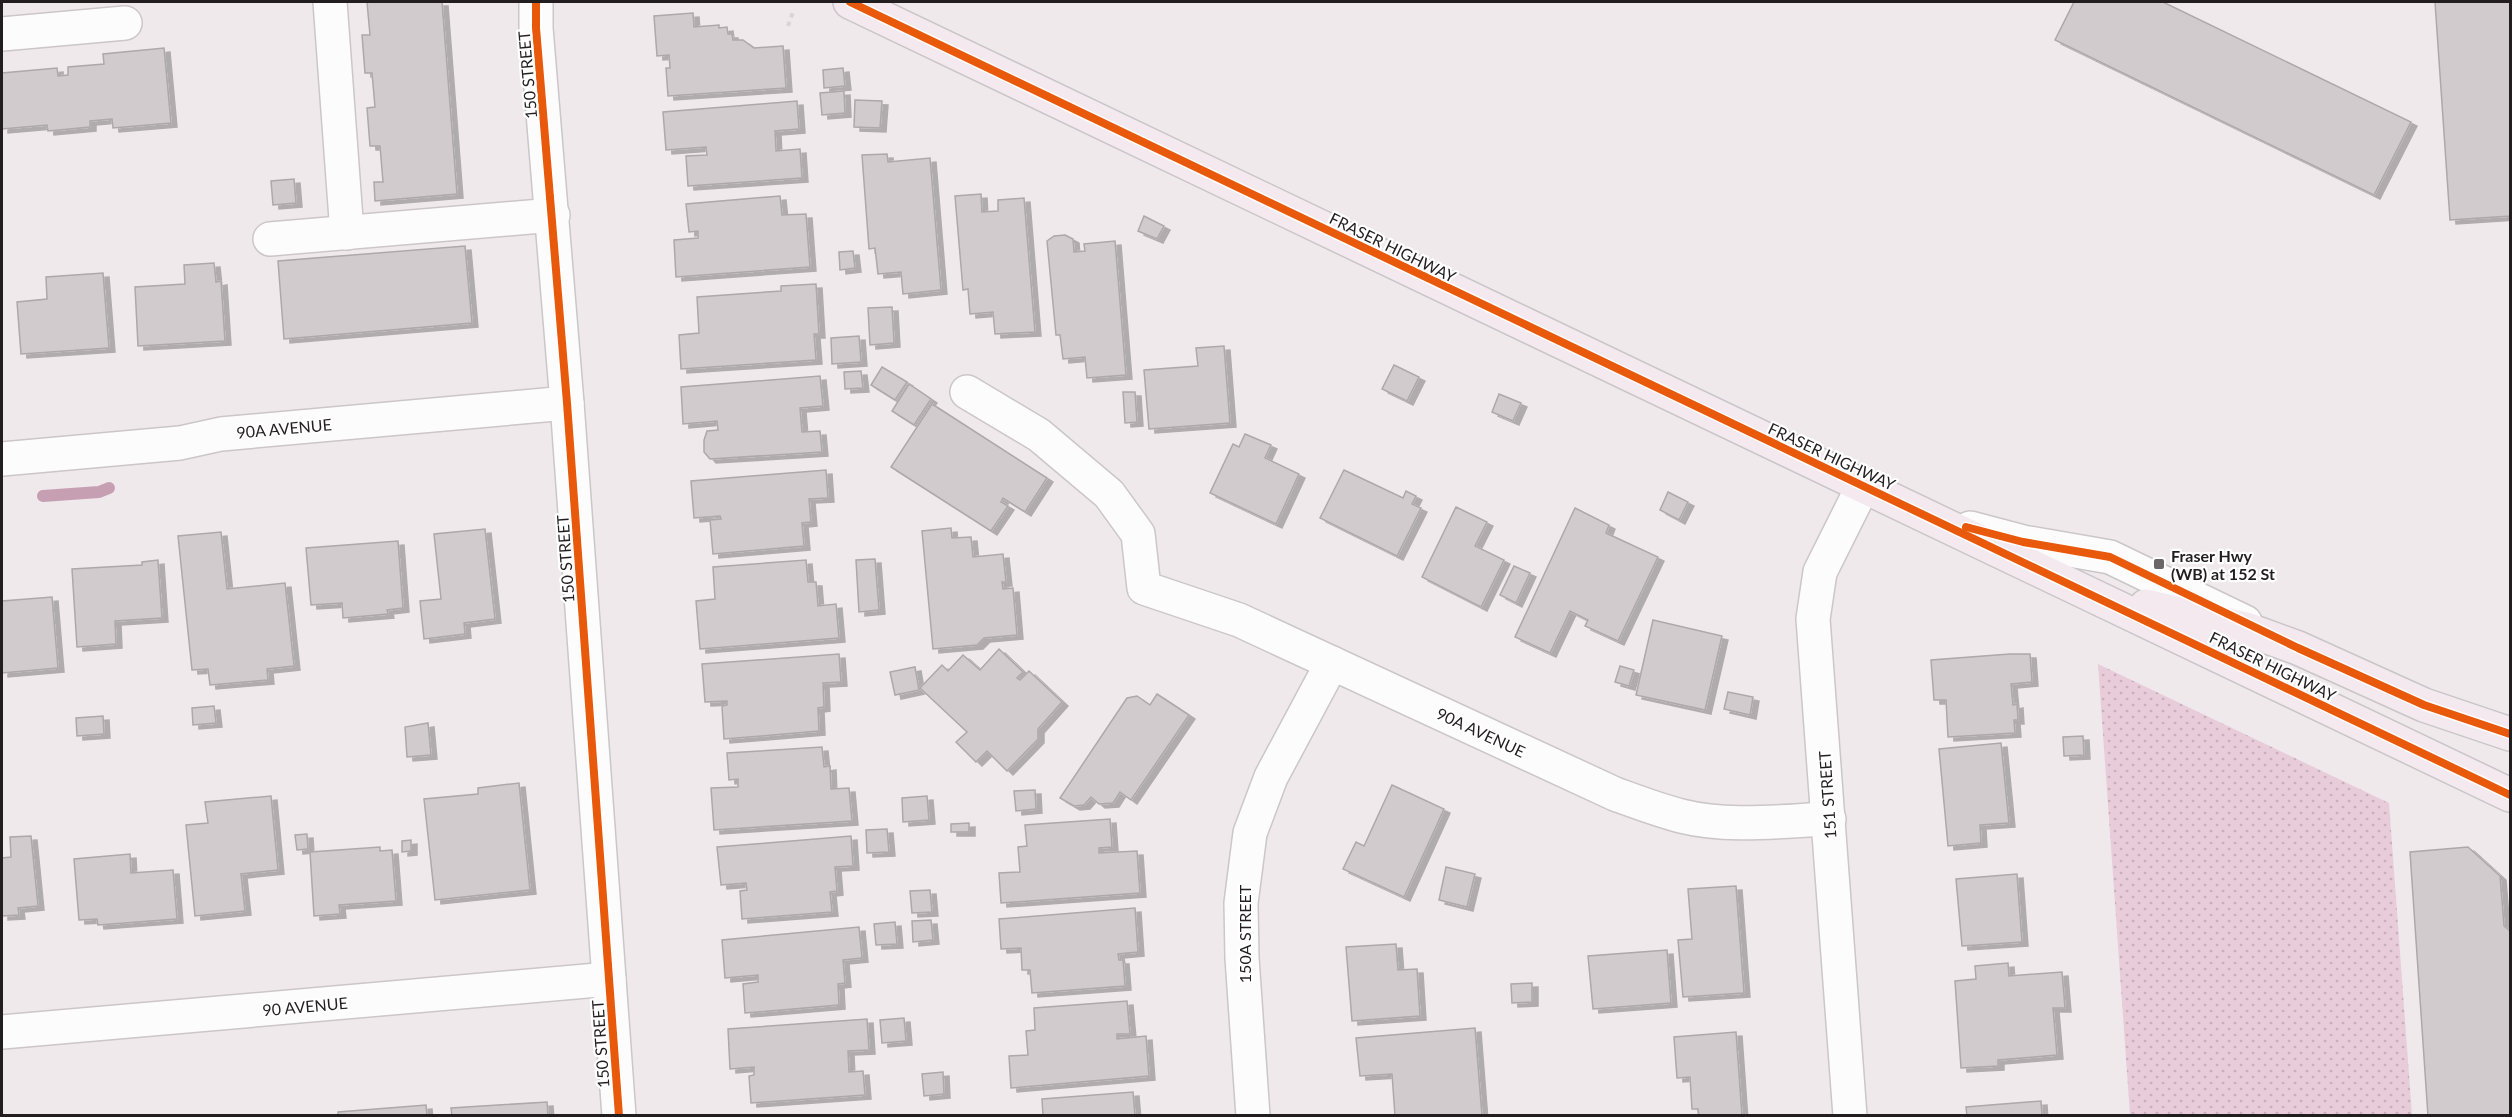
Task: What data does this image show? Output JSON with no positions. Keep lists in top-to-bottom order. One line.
{"streets":{"main road":["FRASER HIGHWAY"],"street":["150 STREET","90A AVENUE","151 STREET","150A STREET","90 AVENUE"]},"crossings":[["150 STREET","90A AVENUE"],["150 STREET","90 AVENUE"],["FRASER HIGHWAY","151 STREET"],["90A AVENUE","151 STREET"],["90A AVENUE","150A STREET"]],"places":{"transit":["Fraser Hwy (WB) at 152 St"]}}
